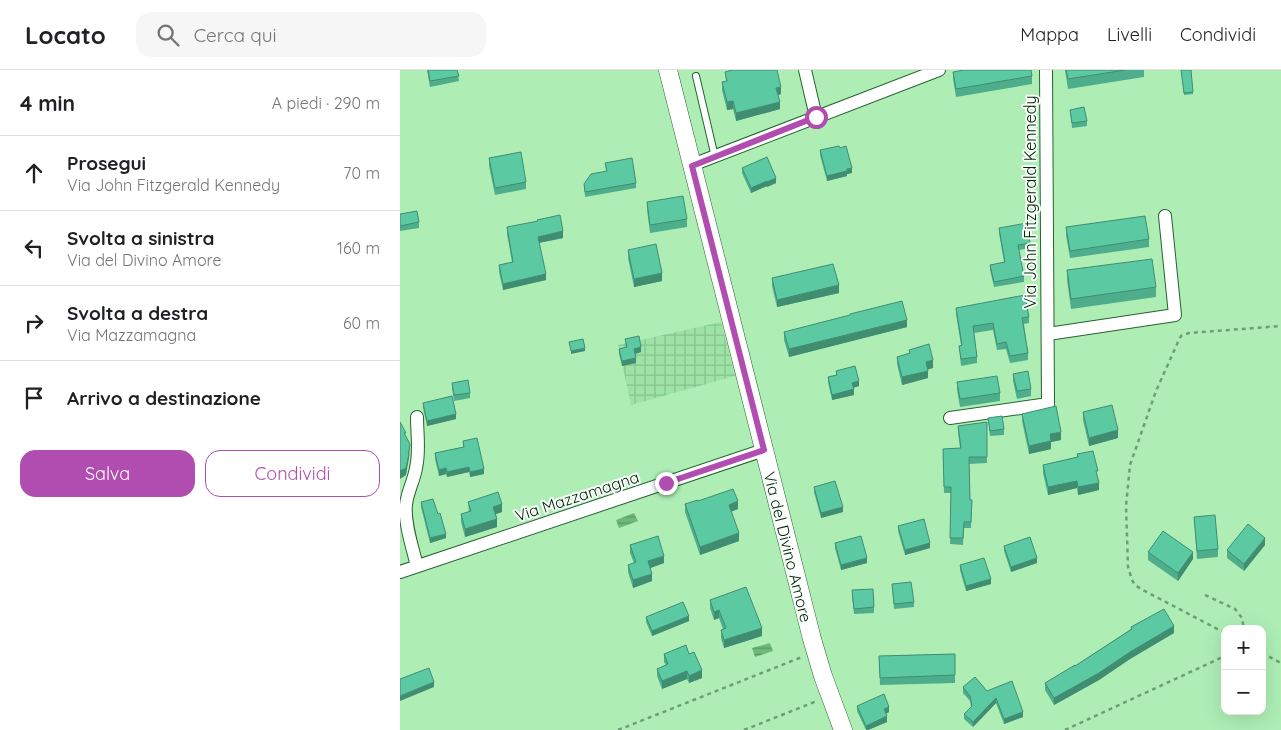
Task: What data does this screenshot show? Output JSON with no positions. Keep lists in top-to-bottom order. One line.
{"streets":{"main road":["Via del Divino Amore"],"street":["Via John Fitzgerald Kennedy","Via Mazzamagna"]},"crossings":[["Via Mazzamagna","Via del Divino Amore"]],"page":{"header":"Locato","search":"Cerca qui","nav":["Mappa","Livelli","Condividi"],"heading":["4 min","A piedi · 290 m"],"list":[["Prosegui","Via John Fitzgerald Kennedy","70 m"],["Svolta a sinistra","Via del Divino Amore","160 m"],["Svolta a destra","Via Mazzamagna","60 m"],"Arrivo a destinazione"],"buttons":["Salva","Condividi"],"map_buttons":["+","−"]}}
